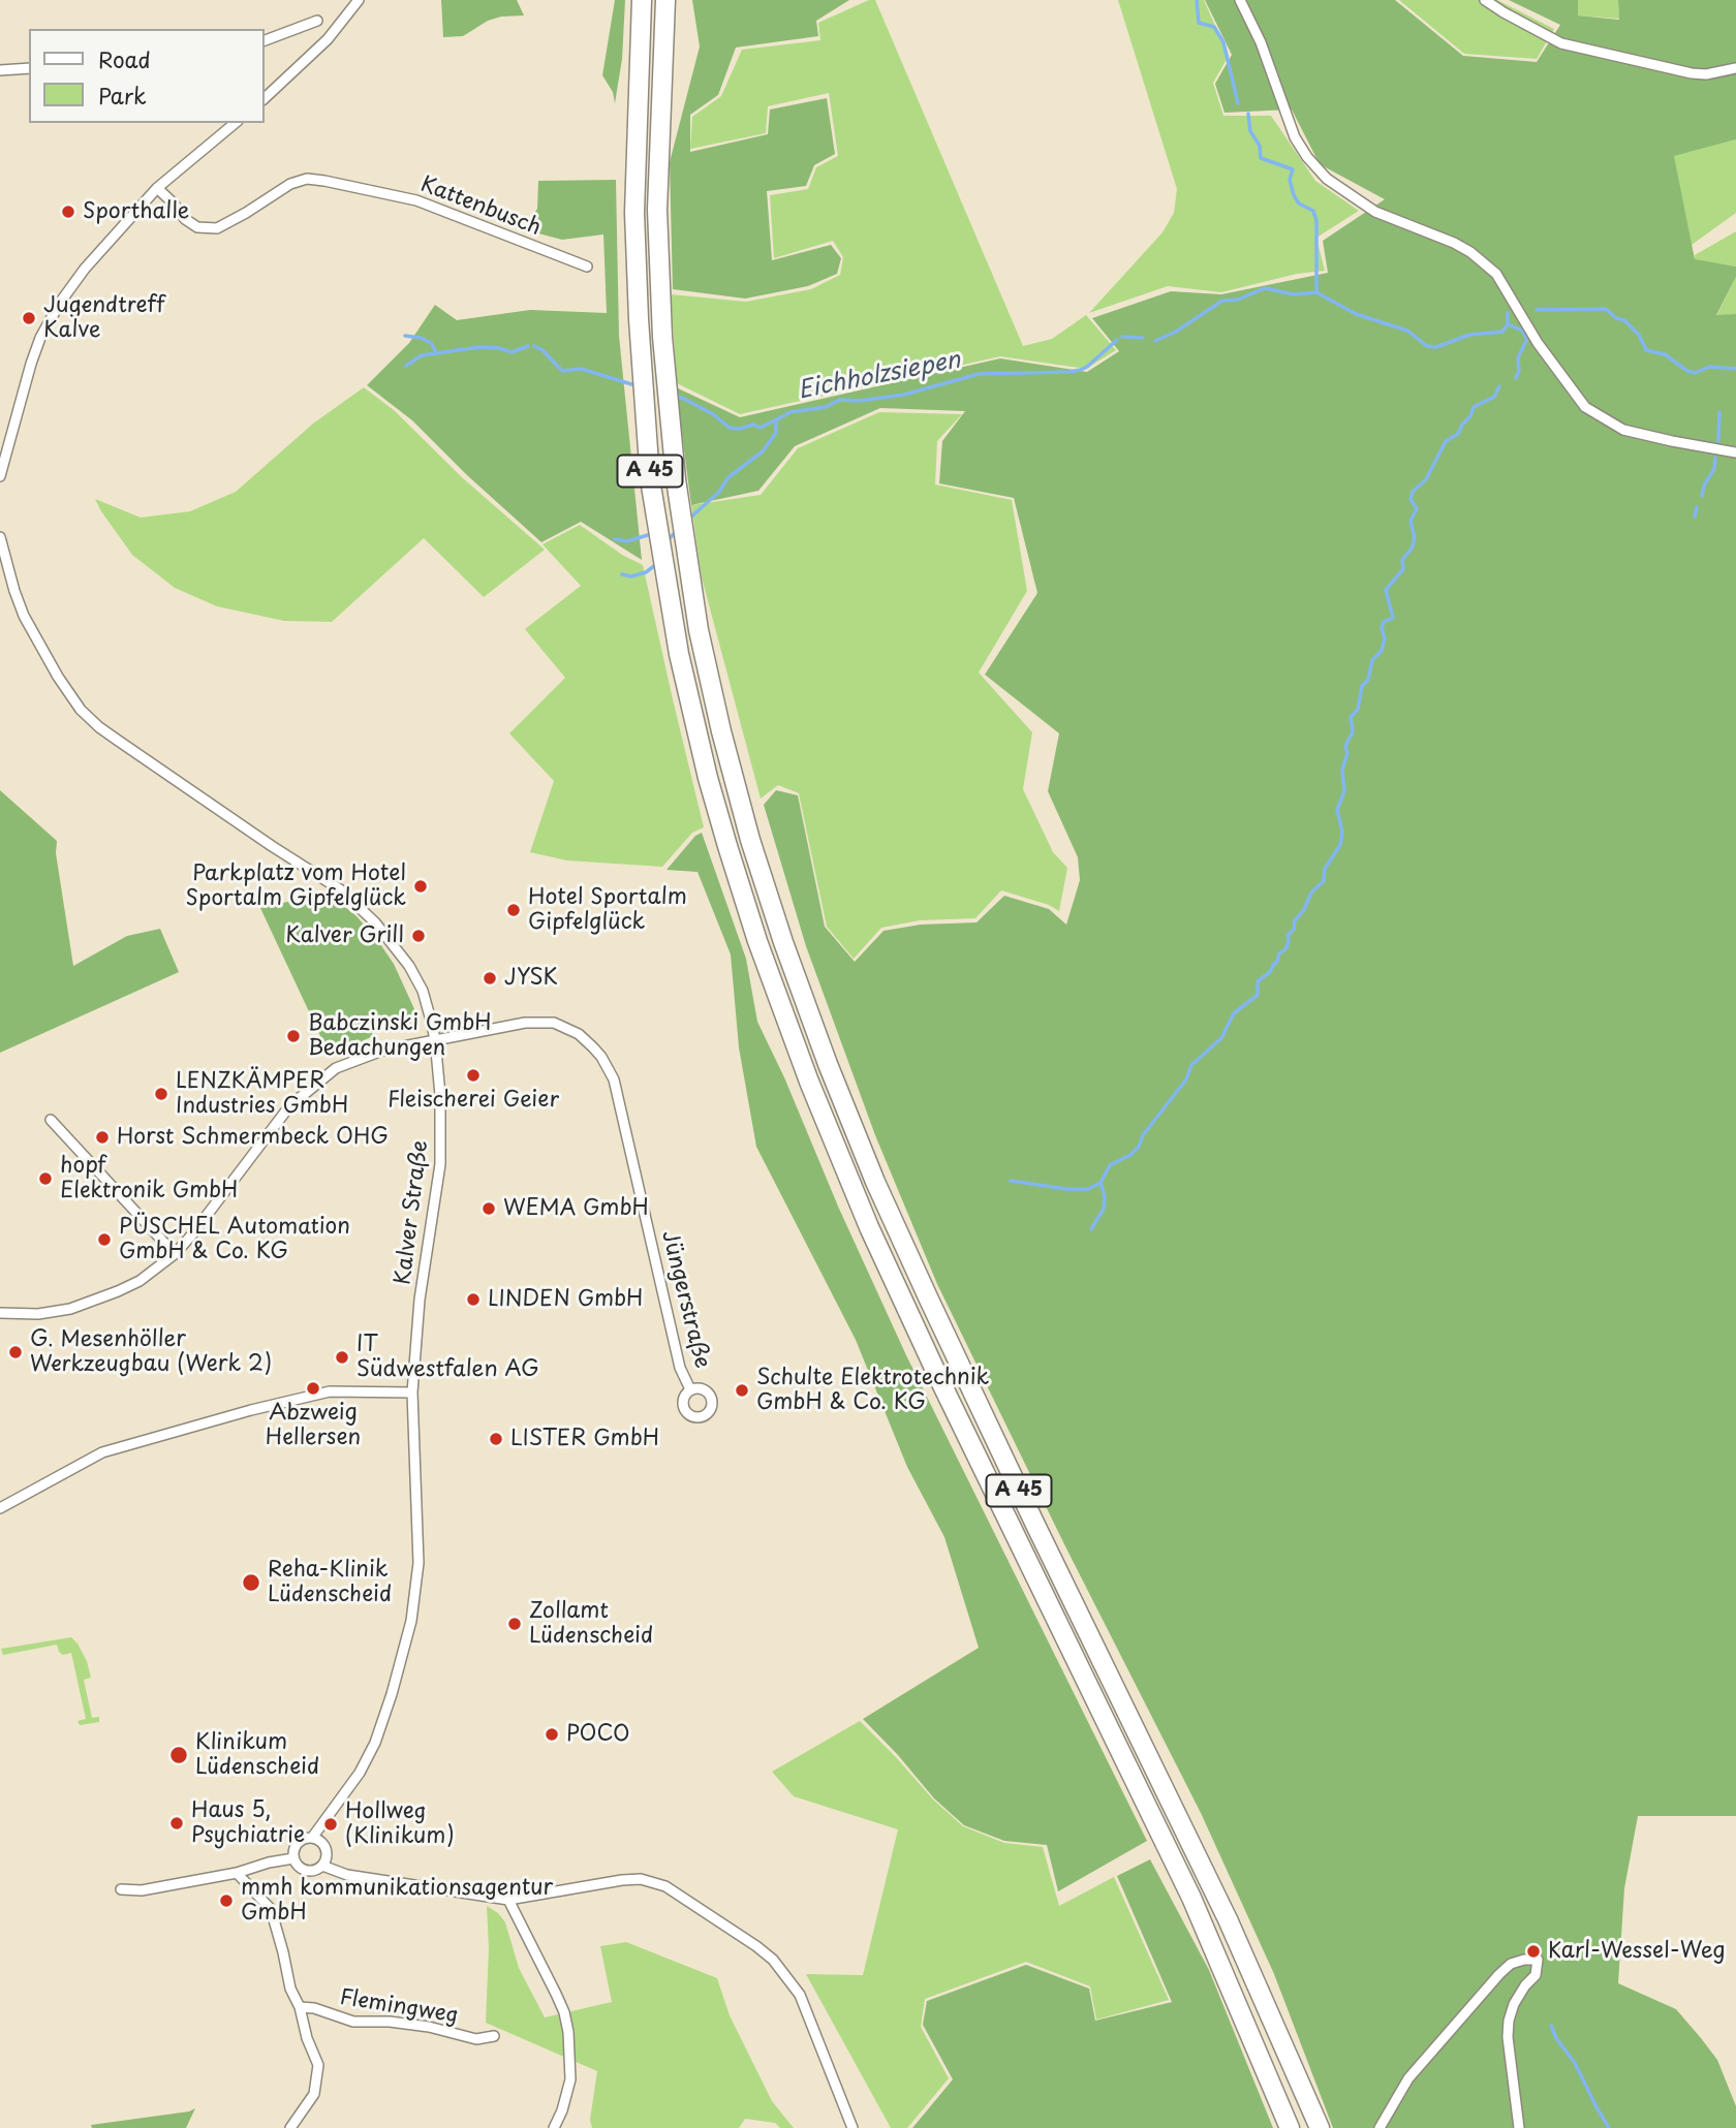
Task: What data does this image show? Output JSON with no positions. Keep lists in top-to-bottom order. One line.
{"streets":{"highway":["A 45"],"street":["Kattenbusch","Kalver Straße","Jüngerstraße","Flemingweg"]},"crossings":[["Kalver Straße","Jüngerstraße"]],"water":["Eichholzsiepen"],"places":["Sporthalle","Jugendtreff Kalve","Parkplatz vom Hotel Sportalm Gipfelglück","Hotel Sportalm Gipfelglück","Kalver Grill","JYSK","Babczinski GmbH Bedachungen","Fleischerei Geier","LENZKÄMPER Industries GmbH","Horst Schmermbeck OHG","hopf Elektronik GmbH","WEMA GmbH","PÜSCHEL Automation GmbH & Co. KG","LINDEN GmbH","G. Mesenhöller Werkzeugbau (Werk 2)","IT Südwestfalen AG","Abzweig Hellersen","Schulte Elektrotechnik GmbH & Co. KG","LISTER GmbH","Reha-Klinik Lüdenscheid","Zollamt Lüdenscheid","POCO","Klinikum Lüdenscheid","Haus 5, Psychiatrie","Hollweg (Klinikum)","mmh kommunikationsagentur GmbH","Karl-Wessel-Weg"],"legend":["Road","Park"]}
